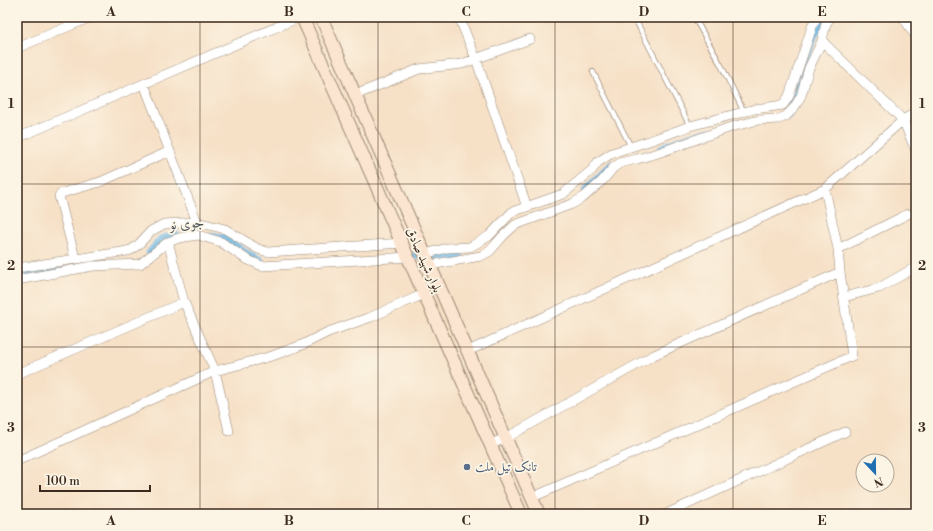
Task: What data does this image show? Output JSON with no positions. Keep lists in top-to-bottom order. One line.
{"streets":{"main road":["بلوار شهید صادق"]},"water":["جوی نو"],"places":["تانک تیل ملت"],"scale_bar":"100 m","north":"bottom","grid":{"columns":["A","B","C","D","E"],"rows":["1","2","3"]}}
